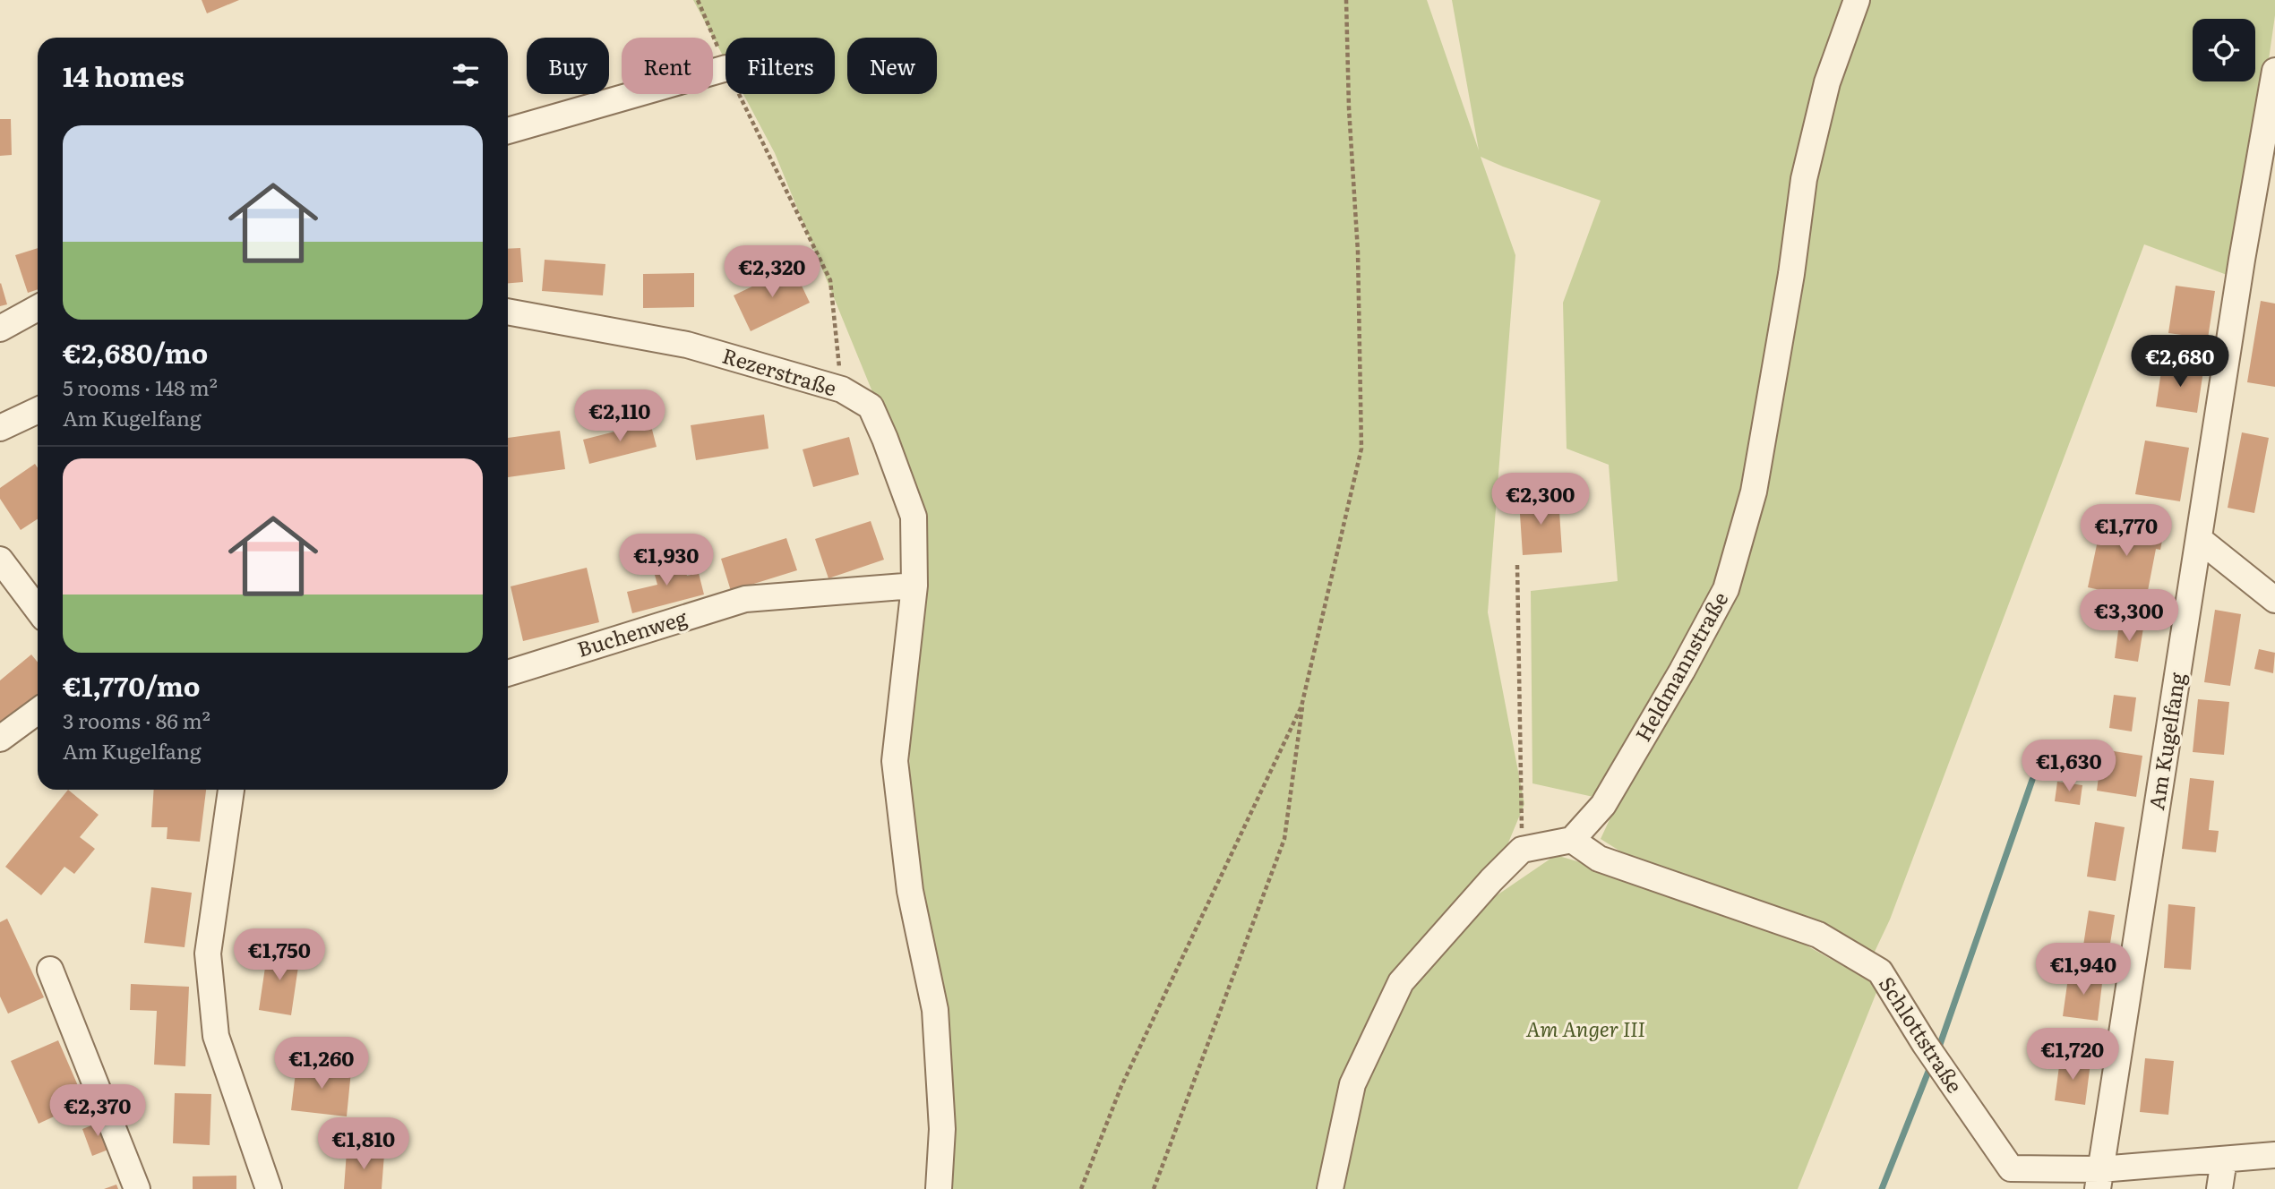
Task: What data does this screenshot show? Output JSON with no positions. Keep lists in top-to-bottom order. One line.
{"streets":{"street":["Rezerstraße","Buchenweg","Heldmannstraße","Am Kugelfang","Schlottstraße"]},"crossings":[["Rezerstraße","Buchenweg"],["Heldmannstraße","Schlottstraße"],["Am Kugelfang","Schlottstraße"]],"parks":["Am Anger III"],"page":{"chip":["Buy","Rent","Filters","New"],"heading":"14 homes","list":[{"name":"€2,680/mo","note":"5 rooms · 148 m² · Am Kugelfang"},{"name":"€1,770/mo","note":"3 rooms · 86 m² · Am Kugelfang"}],"price":["€2,320","€2,680","€2,110","€2,300","€1,770","€1,930","€3,300","€1,630","€1,750","€1,940","€1,720","€1,260","€2,370","€1,810"]}}
